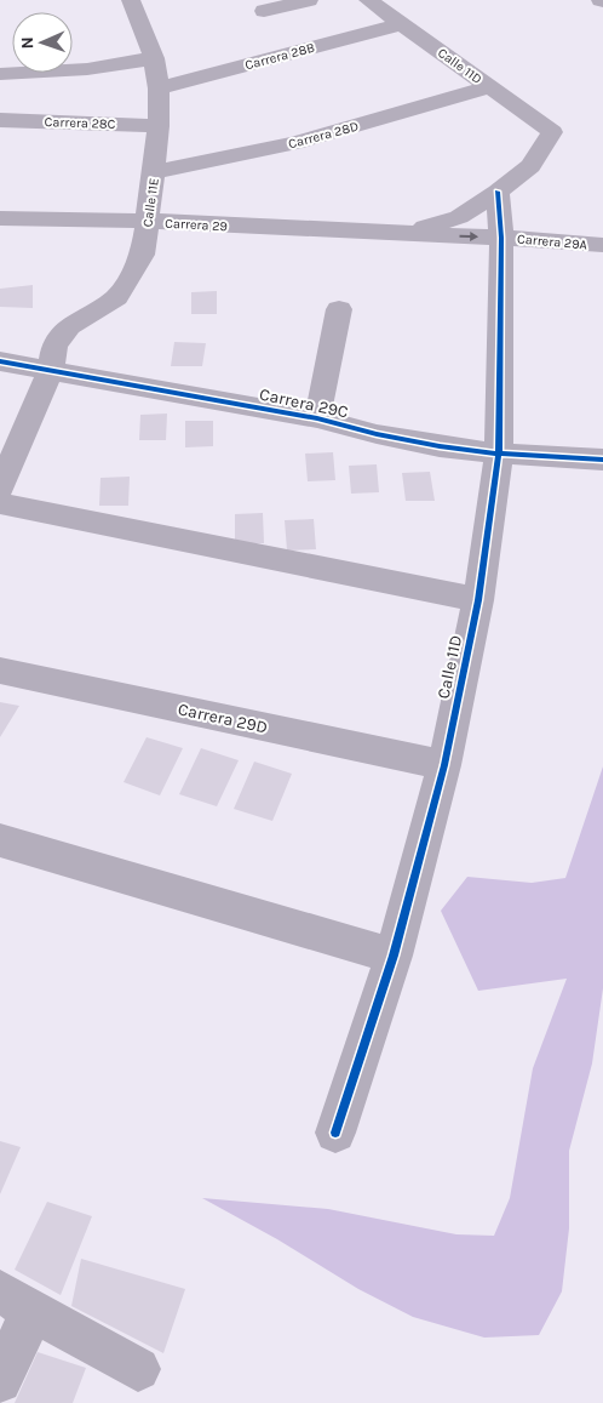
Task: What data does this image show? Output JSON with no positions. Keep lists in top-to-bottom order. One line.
{"streets":{"street":["Carrera 28B","Calle 11D","Carrera 28C","Carrera 28D","Calle 11E","Carrera 29","Carrera 29A","Carrera 29C","Carrera 29D"]},"crossings":[["Carrera 28B","Calle 11D"],["Carrera 28B","Calle 11E"],["Calle 11D","Carrera 28D"],["Calle 11D","Carrera 29"],["Calle 11D","Carrera 29A"],["Calle 11D","Carrera 29C"],["Calle 11D","Carrera 29D"],["Carrera 28C","Calle 11E"],["Carrera 28D","Calle 11E"],["Calle 11E","Carrera 29"],["Calle 11E","Carrera 29C"],["Carrera 29","Carrera 29A"]],"north":"left"}
